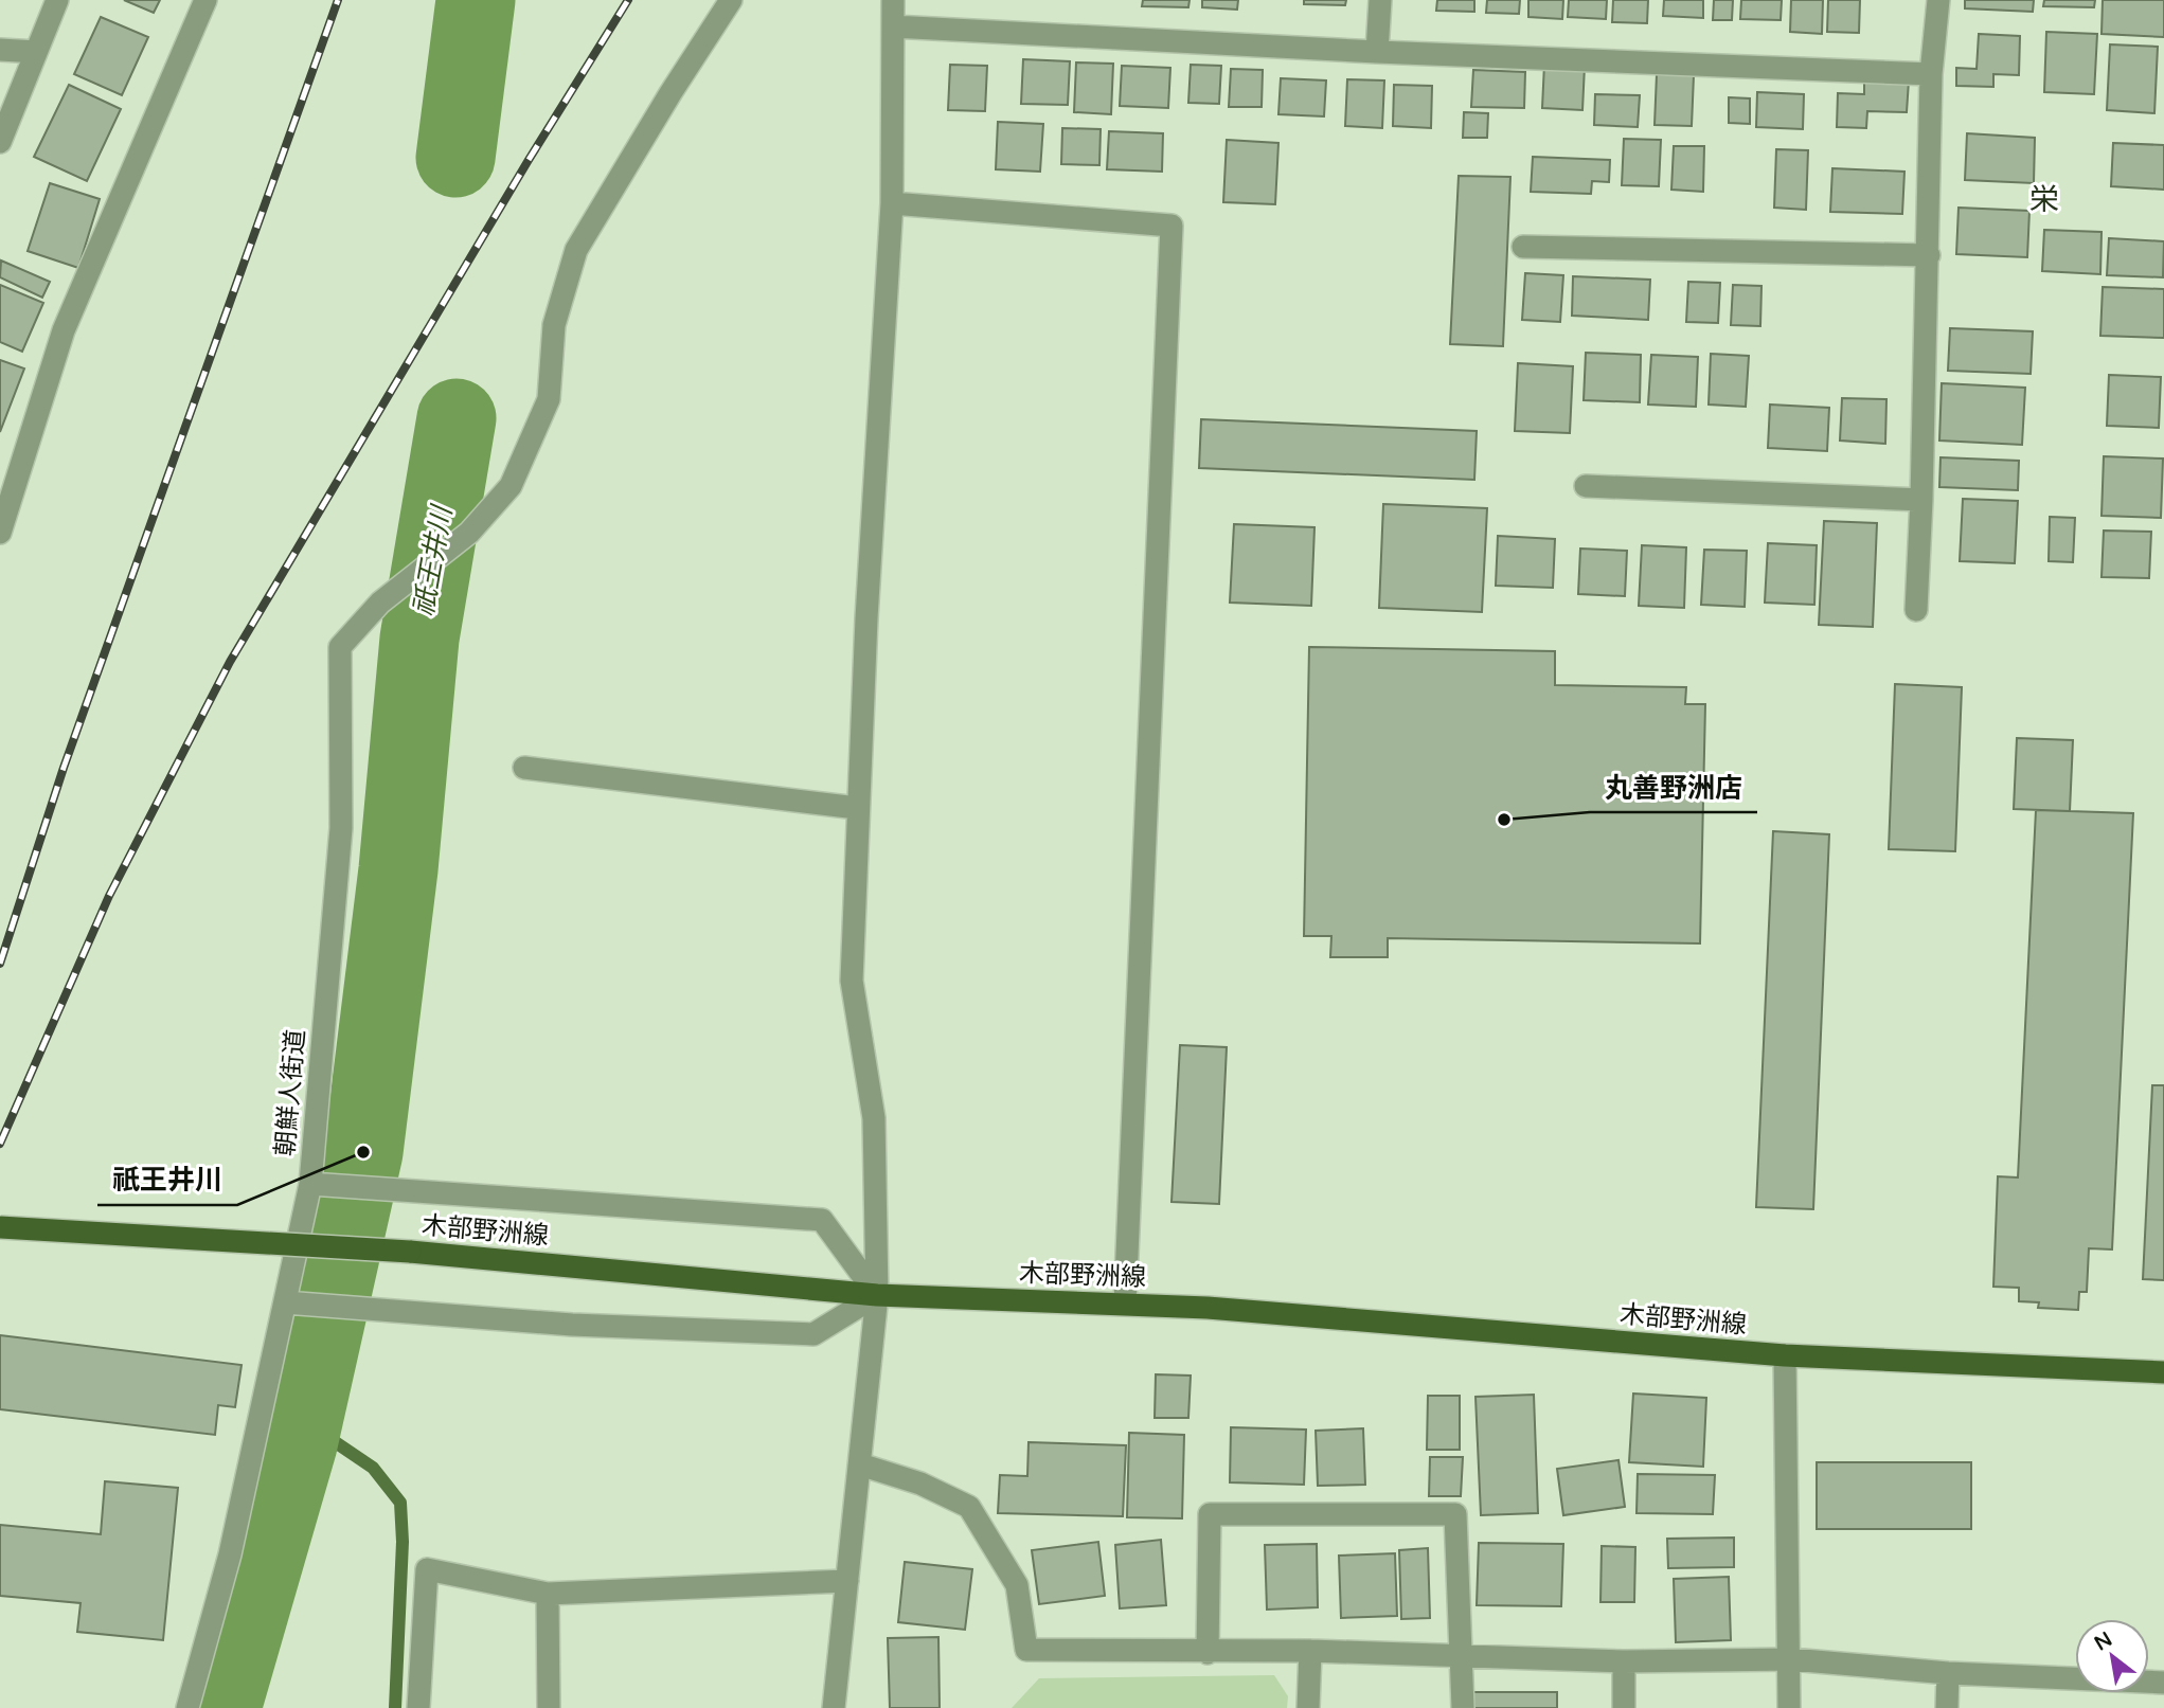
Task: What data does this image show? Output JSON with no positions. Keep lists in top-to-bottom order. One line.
{"streets":{"main road":["木部野洲線"],"street":["朝鮮人街道"]},"districts":["栄"],"water":["祇王井川"],"places":["丸善野洲店","祇王井川"],"north":"top left"}
